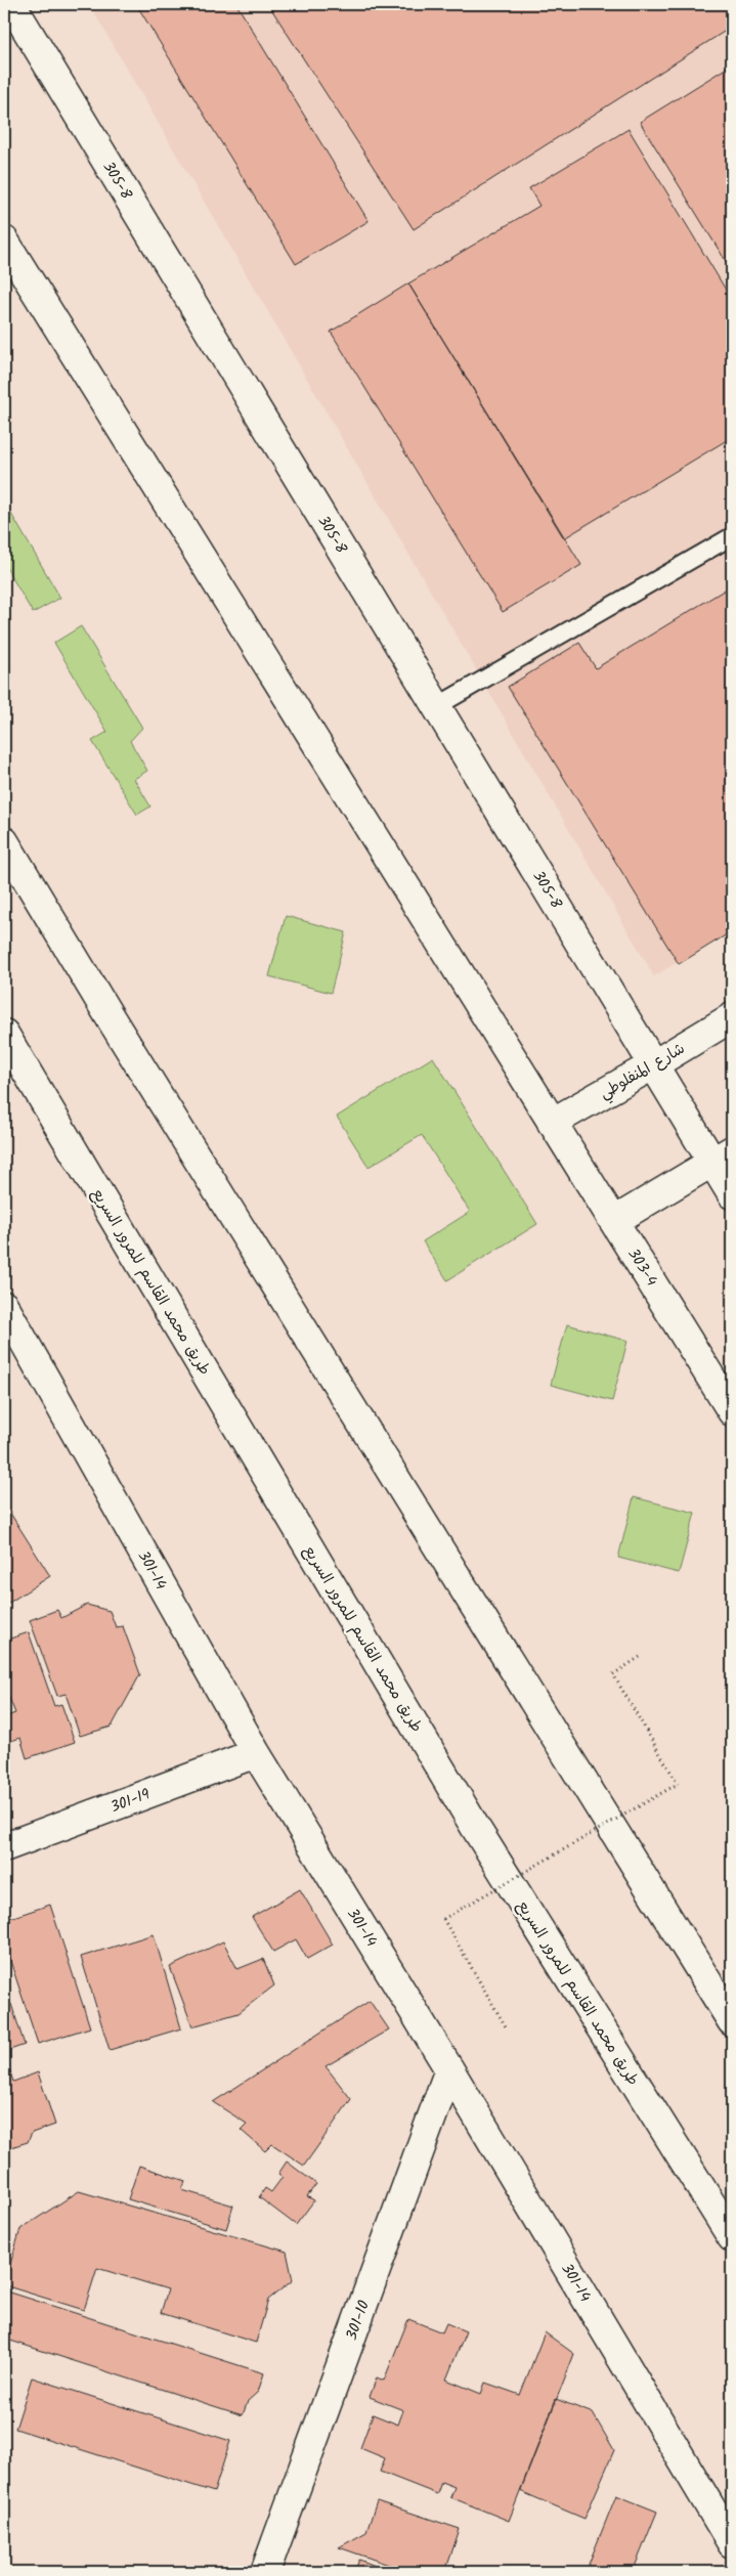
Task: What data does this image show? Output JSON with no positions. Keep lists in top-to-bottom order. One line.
{"streets":{"main road":["305-8","شارع المنفلوطي","303-4","طريق محمد القاسم للمرور السريع","301-14","301-19","301-10"]},"crossings":[["305-8","شارع المنفلوطي"],["شارع المنفلوطي","303-4"],["301-14","301-19"],["301-14","301-10"]]}
